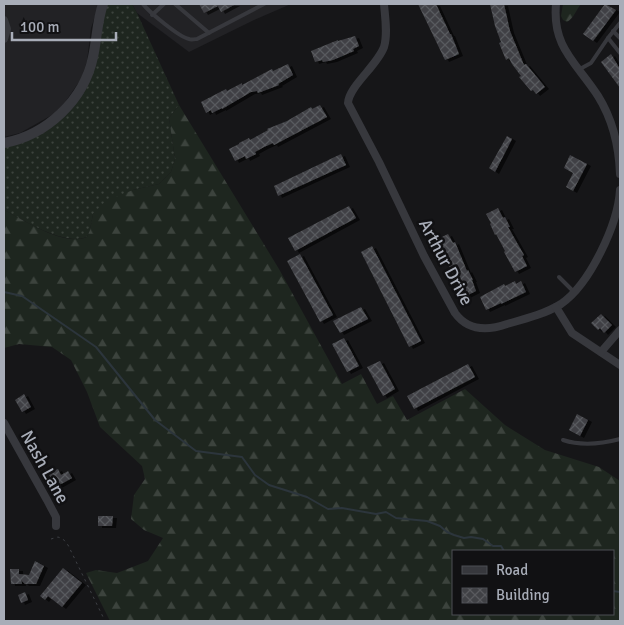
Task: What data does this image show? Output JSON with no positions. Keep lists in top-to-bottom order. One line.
{"streets":{"street":["Arthur Drive","Nash Lane"]},"legend":["Road","Building"],"scale_bar":"100 m"}
